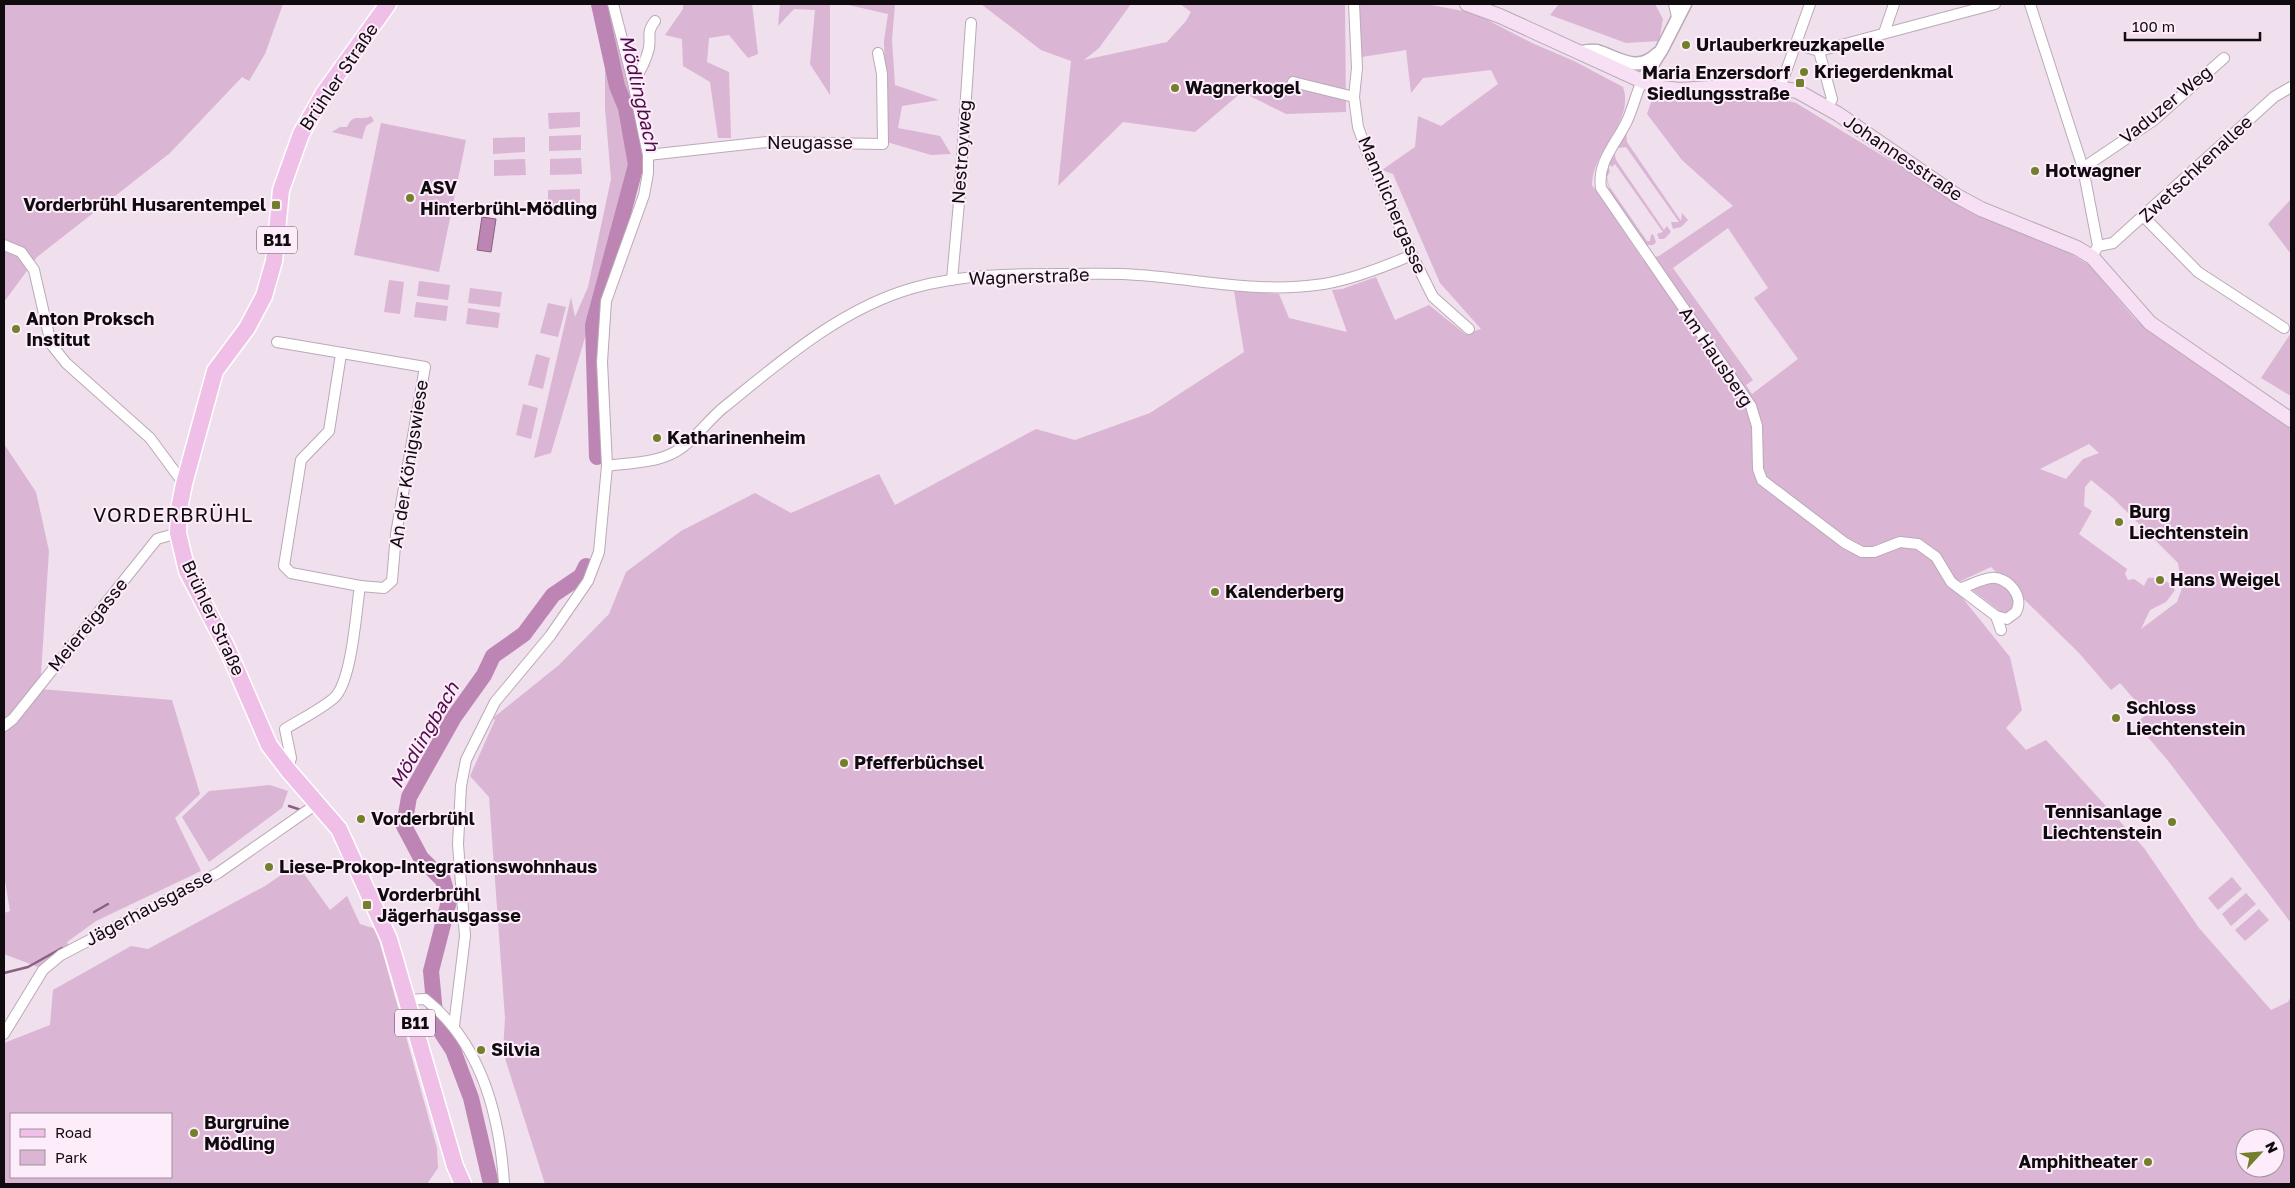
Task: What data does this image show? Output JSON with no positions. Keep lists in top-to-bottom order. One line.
{"streets":{"main road":["Brühler Straße","Johannesstraße","B11"],"street":["Vaduzer Weg","Neugasse","Nestroyweg","Zwetschkenallee","Mannlichergasse","Wagnerstraße","Am Hausberg","An der Königswiese","Meiereigasse","Jägerhausgasse"]},"crossings":[["Brühler Straße","Meiereigasse"],["Brühler Straße","Jägerhausgasse"],["Nestroyweg","Wagnerstraße"],["Johannesstraße","Zwetschkenallee"],["Johannesstraße","Am Hausberg"],["Mannlichergasse","Wagnerstraße"]],"districts":["VORDERBRÜHL"],"water":["Mödlingbach"],"places":{"other":["Urlauberkreuzkapelle","Kriegerdenkmal","Wagnerkogel","Hotwagner","ASV Hinterbrühl-Mödling","Anton Proksch Institut","Katharinenheim","Burg Liechtenstein","Hans Weigel","Kalenderberg","Schloss Liechtenstein","Pfefferbüchsel","Vorderbrühl","Tennisanlage Liechtenstein","Liese-Prokop-Integrationswohnhaus","Silvia","Burgruine Mödling","Amphitheater"],"transit":["Maria Enzersdorf Siedlungsstraße","Vorderbrühl Husarentempel","Vorderbrühl Jägerhausgasse"]},"legend":["Road","Park"],"scale_bar":"100 m","north":"top right"}
